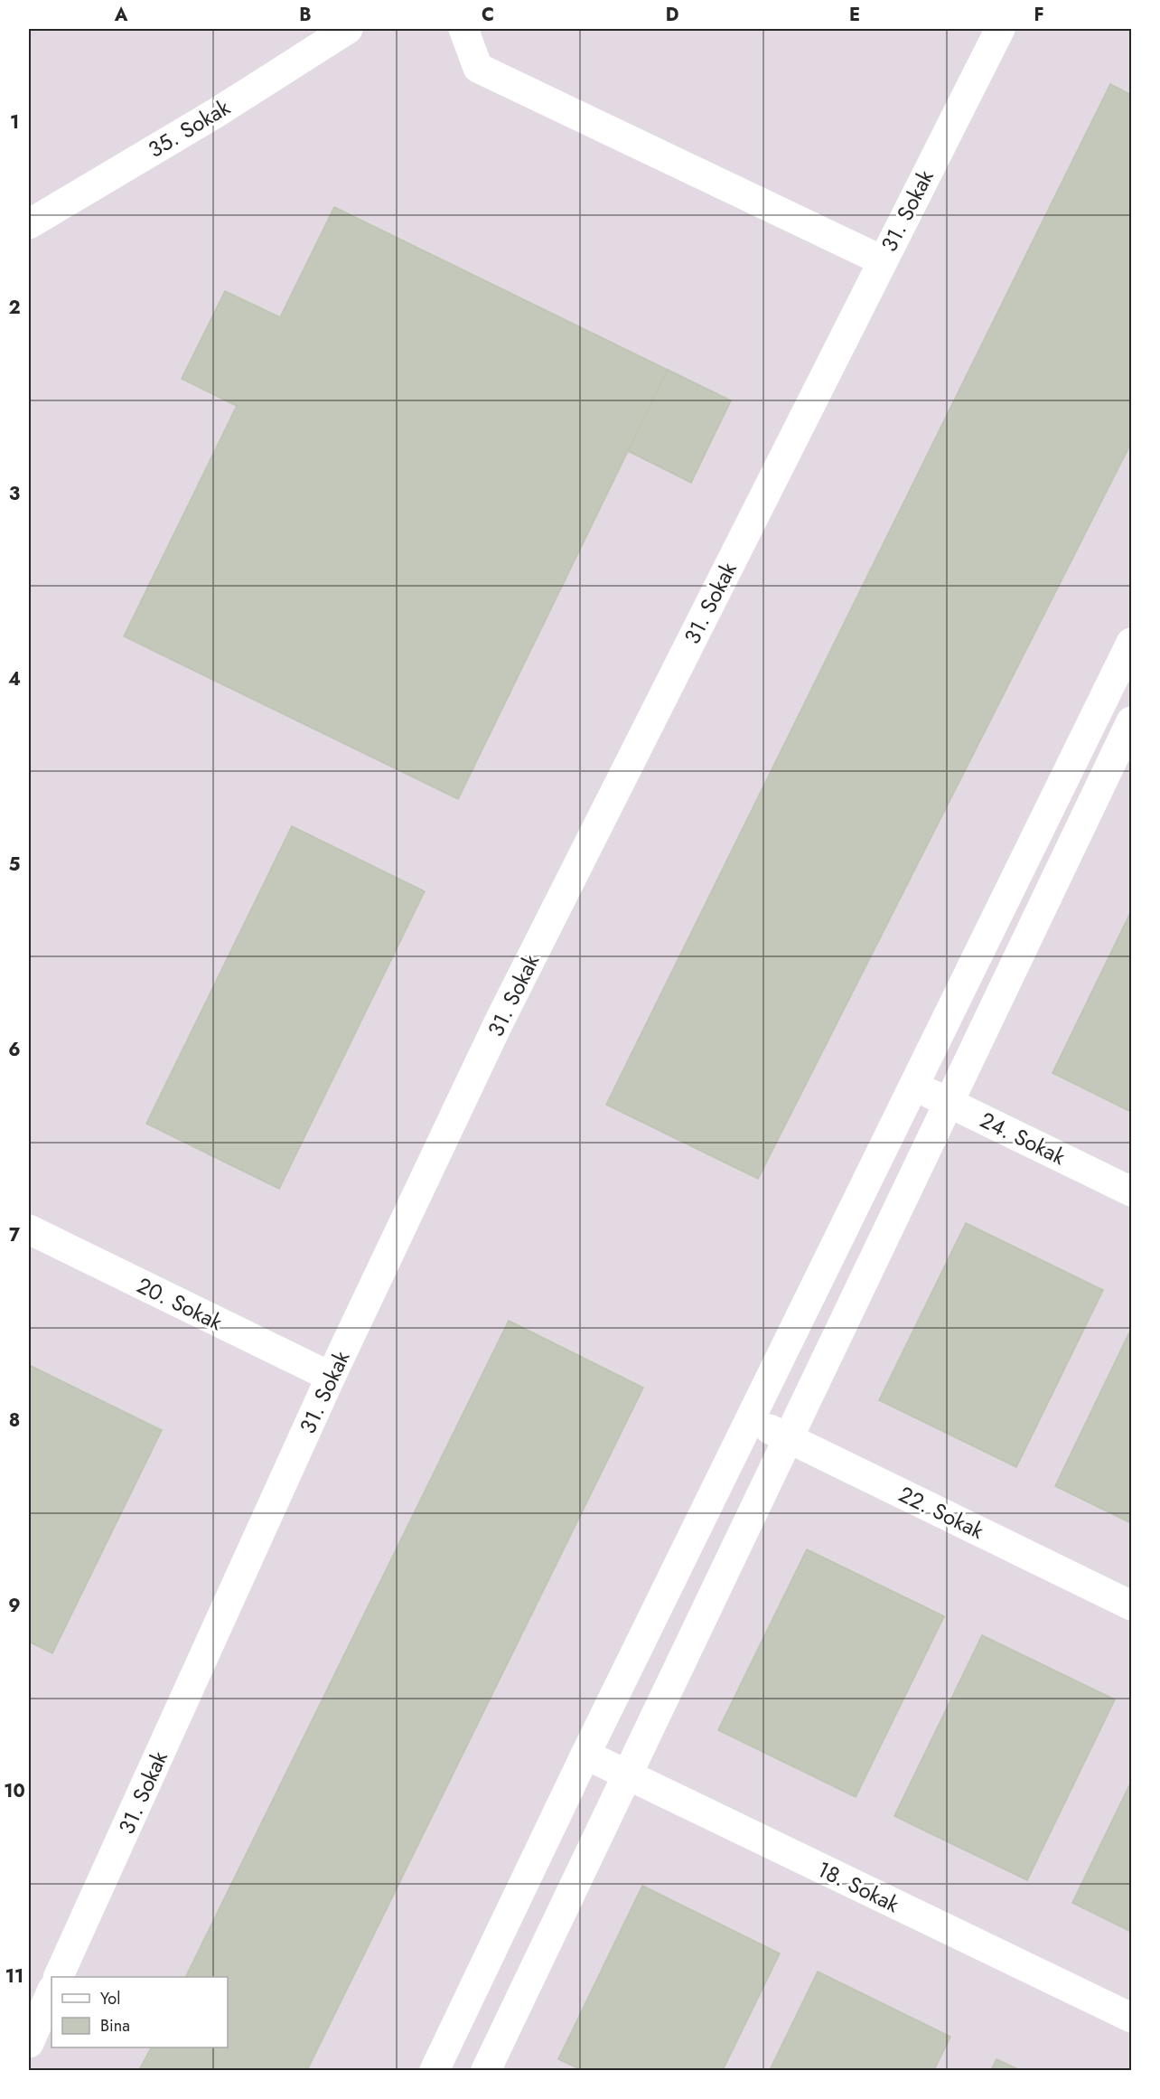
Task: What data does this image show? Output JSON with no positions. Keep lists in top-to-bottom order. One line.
{"streets":{"street":["35. Sokak","31. Sokak","24. Sokak","20. Sokak","22. Sokak","18. Sokak"]},"crossings":[["31. Sokak","20. Sokak"]],"legend":["Yol","Bina"],"grid":{"columns":["A","B","C","D","E","F"],"rows":["1","2","3","4","5","6","7","8","9","10","11"]}}
